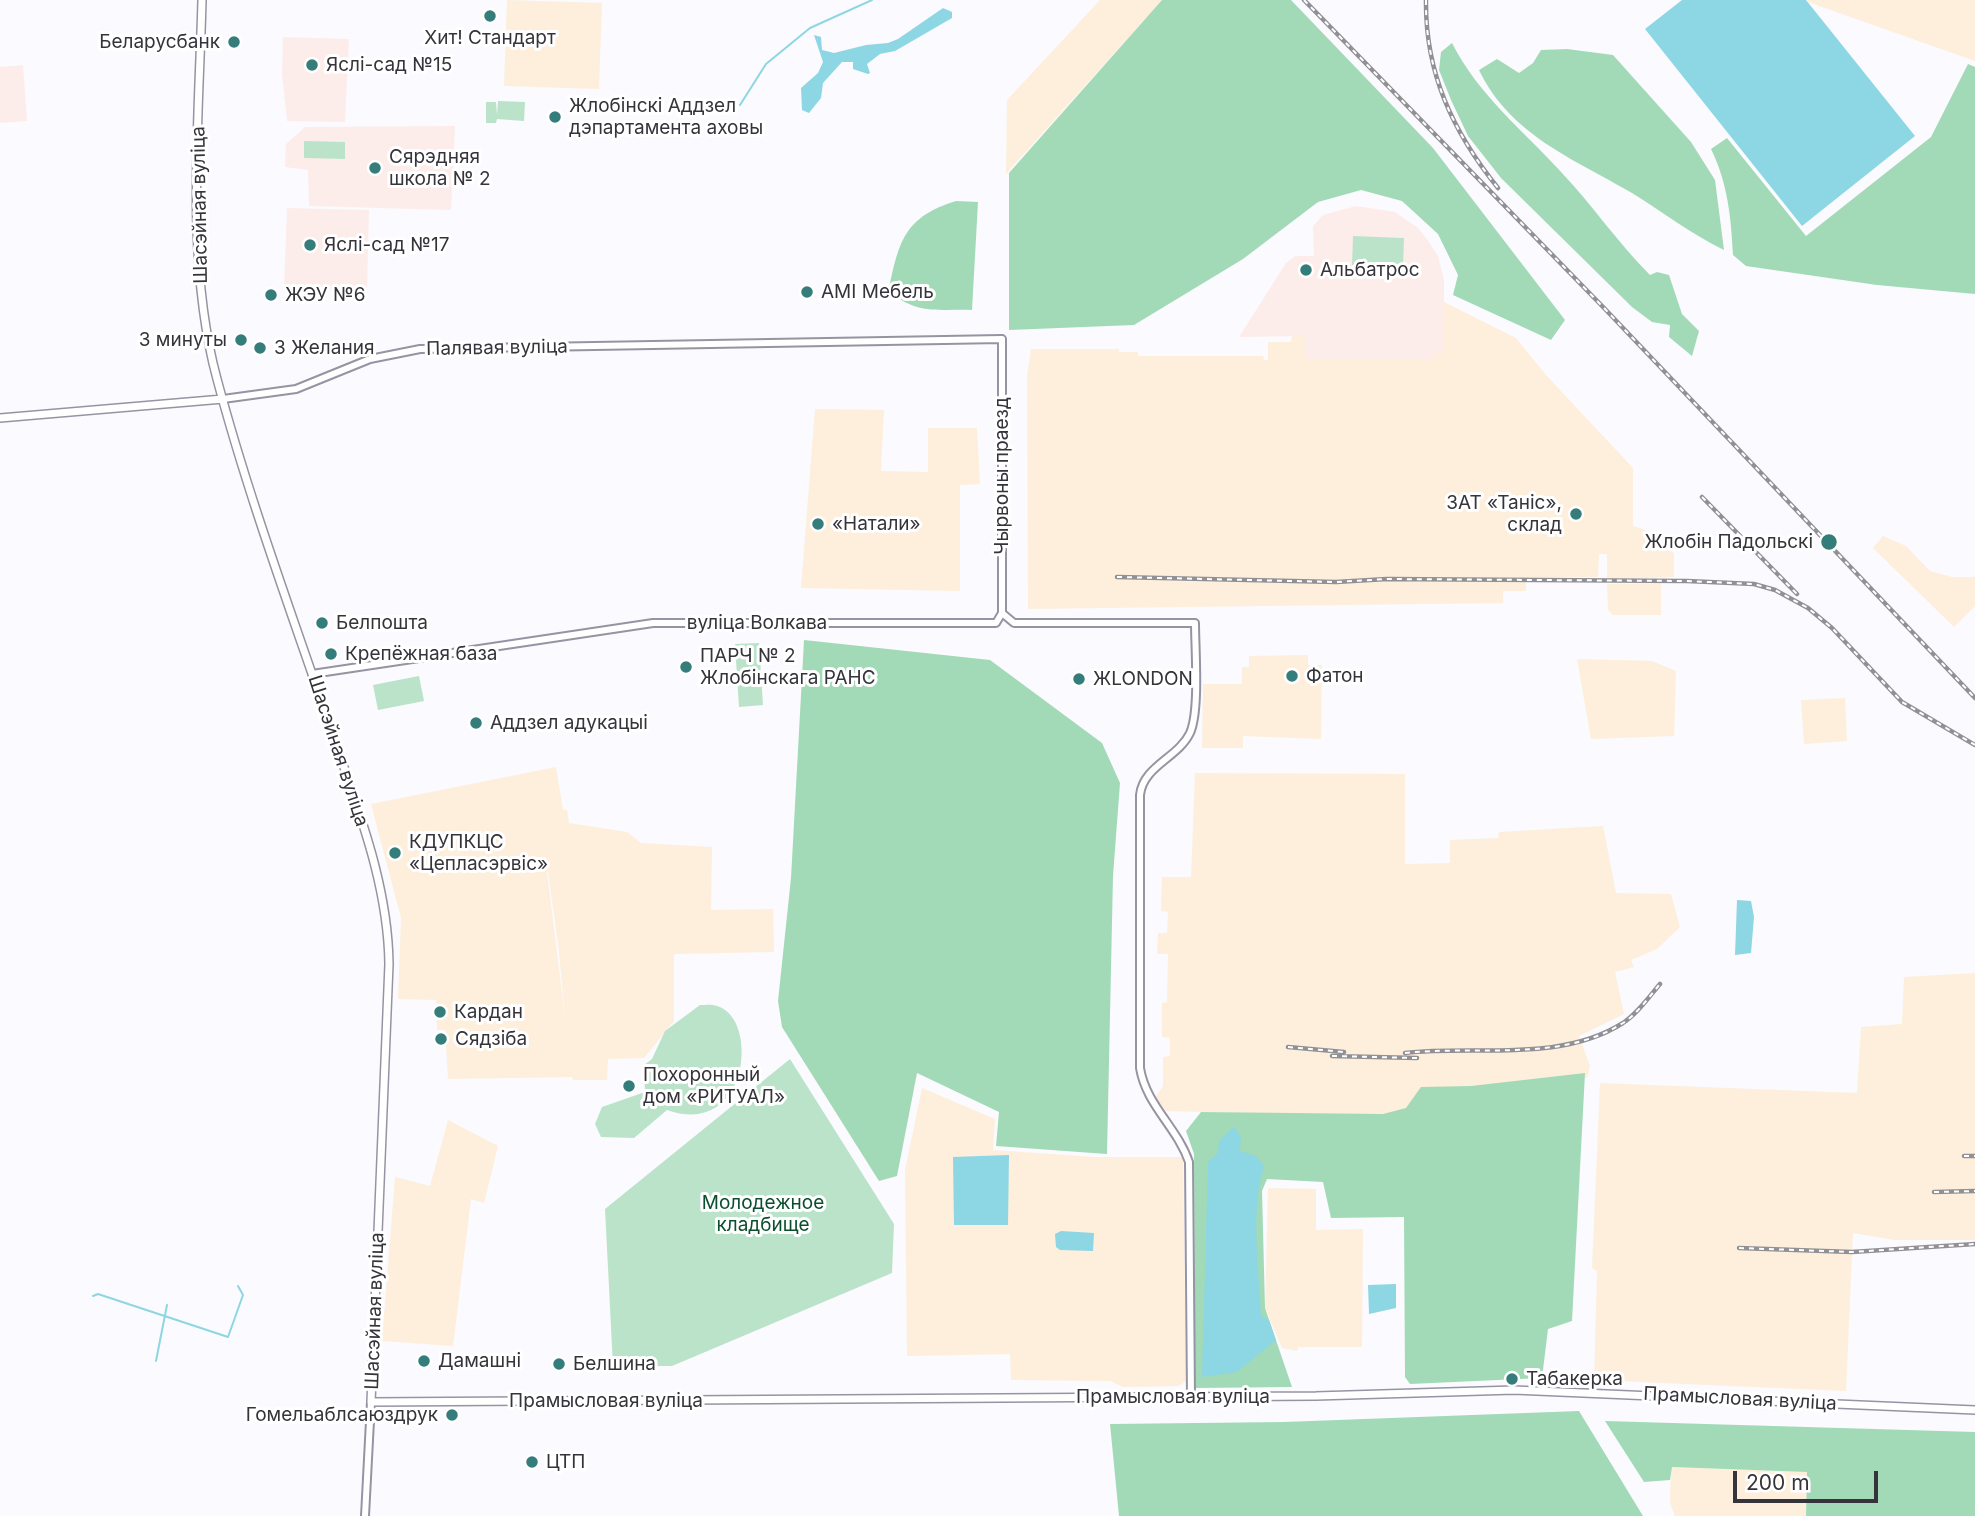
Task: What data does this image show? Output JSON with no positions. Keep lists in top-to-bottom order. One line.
{"streets":{"main road":["Шасэйная вуліца","Палявая вуліца","Прамысловая вуліца"],"street":["Чырвоны праезд","вуліца Волкава"]},"crossings":[["Шасэйная вуліца","Палявая вуліца"],["Шасэйная вуліца","вуліца Волкава"],["Шасэйная вуліца","Прамысловая вуліца"],["Палявая вуліца","Чырвоны праезд"],["Чырвоны праезд","вуліца Волкава"]],"parks":["Молодежное кладбище"],"places":["Хит! Стандарт","Беларусбанк","Яслі-сад №15","Жлобінскі Аддзел дэпартамента аховы","Сярэдняя школа № 2","Яслі-сад №17","Альбатрос","AMI Мебель","ЖЭУ №6","3 минуты","3 Желания","ЗАТ «Таніс», склад","«Натали»","Жлобін Падольскі","Белпошта","Крепёжная база","ПАРЧ № 2 Жлобінскага РАНС","Фатон","ЖLONDON","Аддзел адукацыі","КДУПКЦС «Цепласэрвіс»","Кардан","Сядзіба","Похоронный дом «РИТУАЛ»","Дамашні","Белшина","Табакерка","Гомельаблсаюздрук","ЦТП"],"scale_bar":"200 m"}
